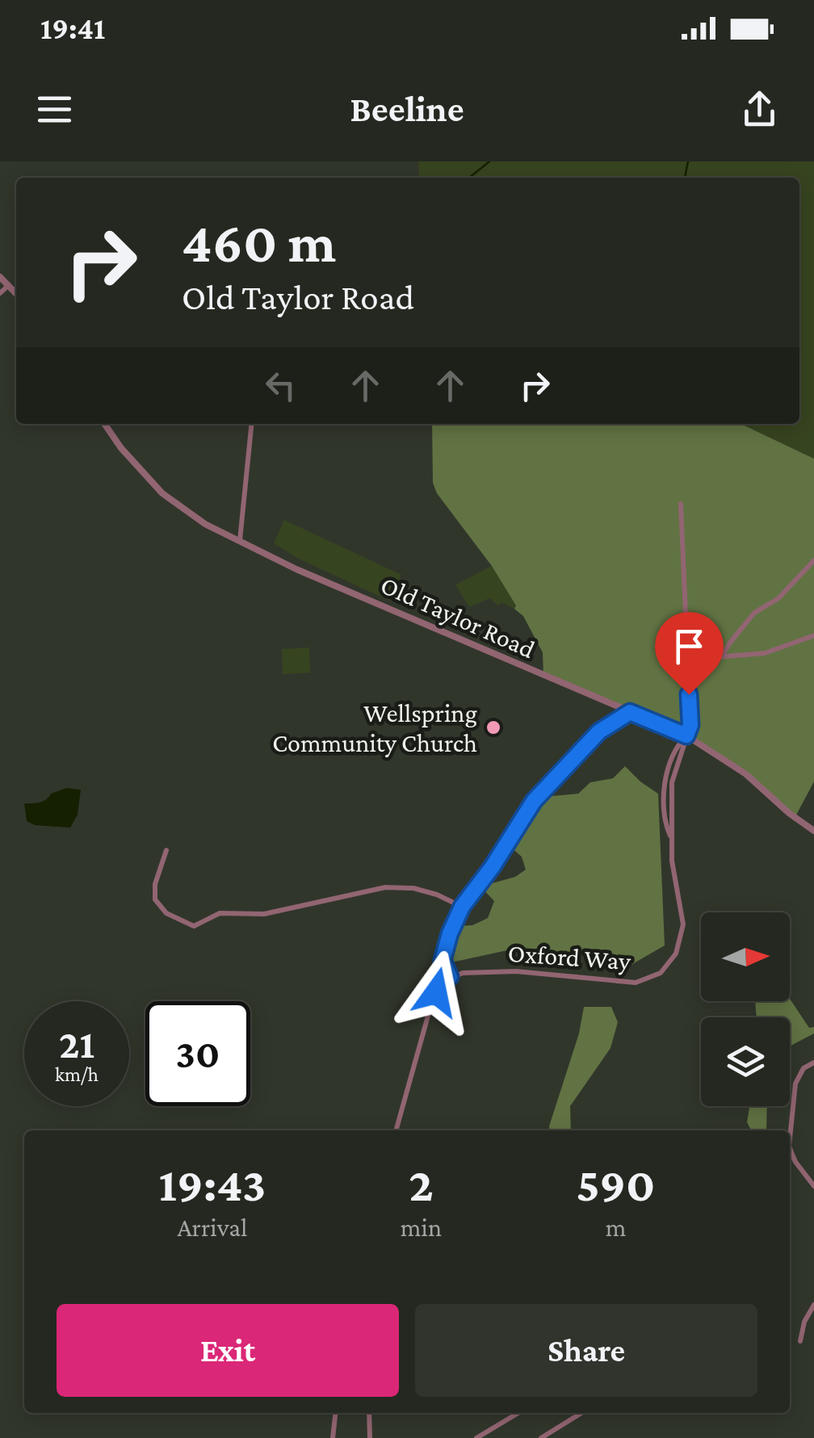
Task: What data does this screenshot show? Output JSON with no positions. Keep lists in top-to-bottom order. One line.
{"streets":{"street":["Old Taylor Road","Oxford Way"]},"crossings":[["Old Taylor Road","Oxford Way"]],"places":["Wellspring Community Church"],"north":"right","page":{"status":"19:41","header":"Beeline","turn":["460 m","Old Taylor Road"],"speed":"21 km/h","limit":"30","eta":["19:43","Arrival","2","min","590","m"],"buttons":["Exit","Share"]}}
